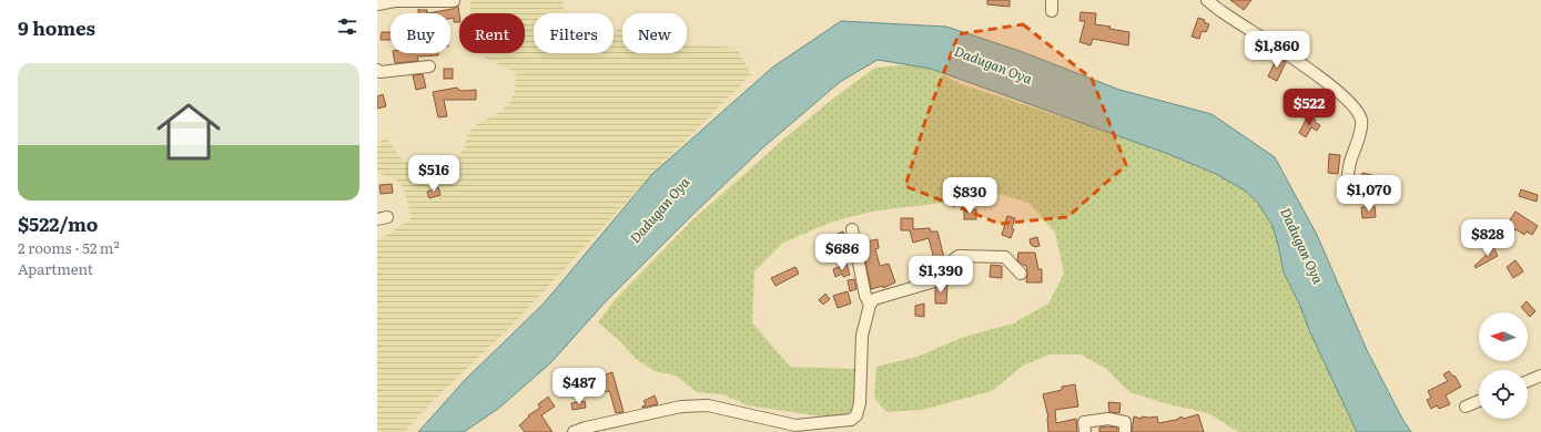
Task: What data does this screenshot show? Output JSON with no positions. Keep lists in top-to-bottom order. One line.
{"water":["Dadugan Oya"],"north":"left","page":{"heading":"9 homes","chip":["Buy","Rent","Filters","New"],"price":["$1,860","$522","$516","$1,070","$830","$828","$686","$1,390","$487"],"list":[{"name":"$522/mo","note":"2 rooms · 52 m² · Apartment"}]}}
